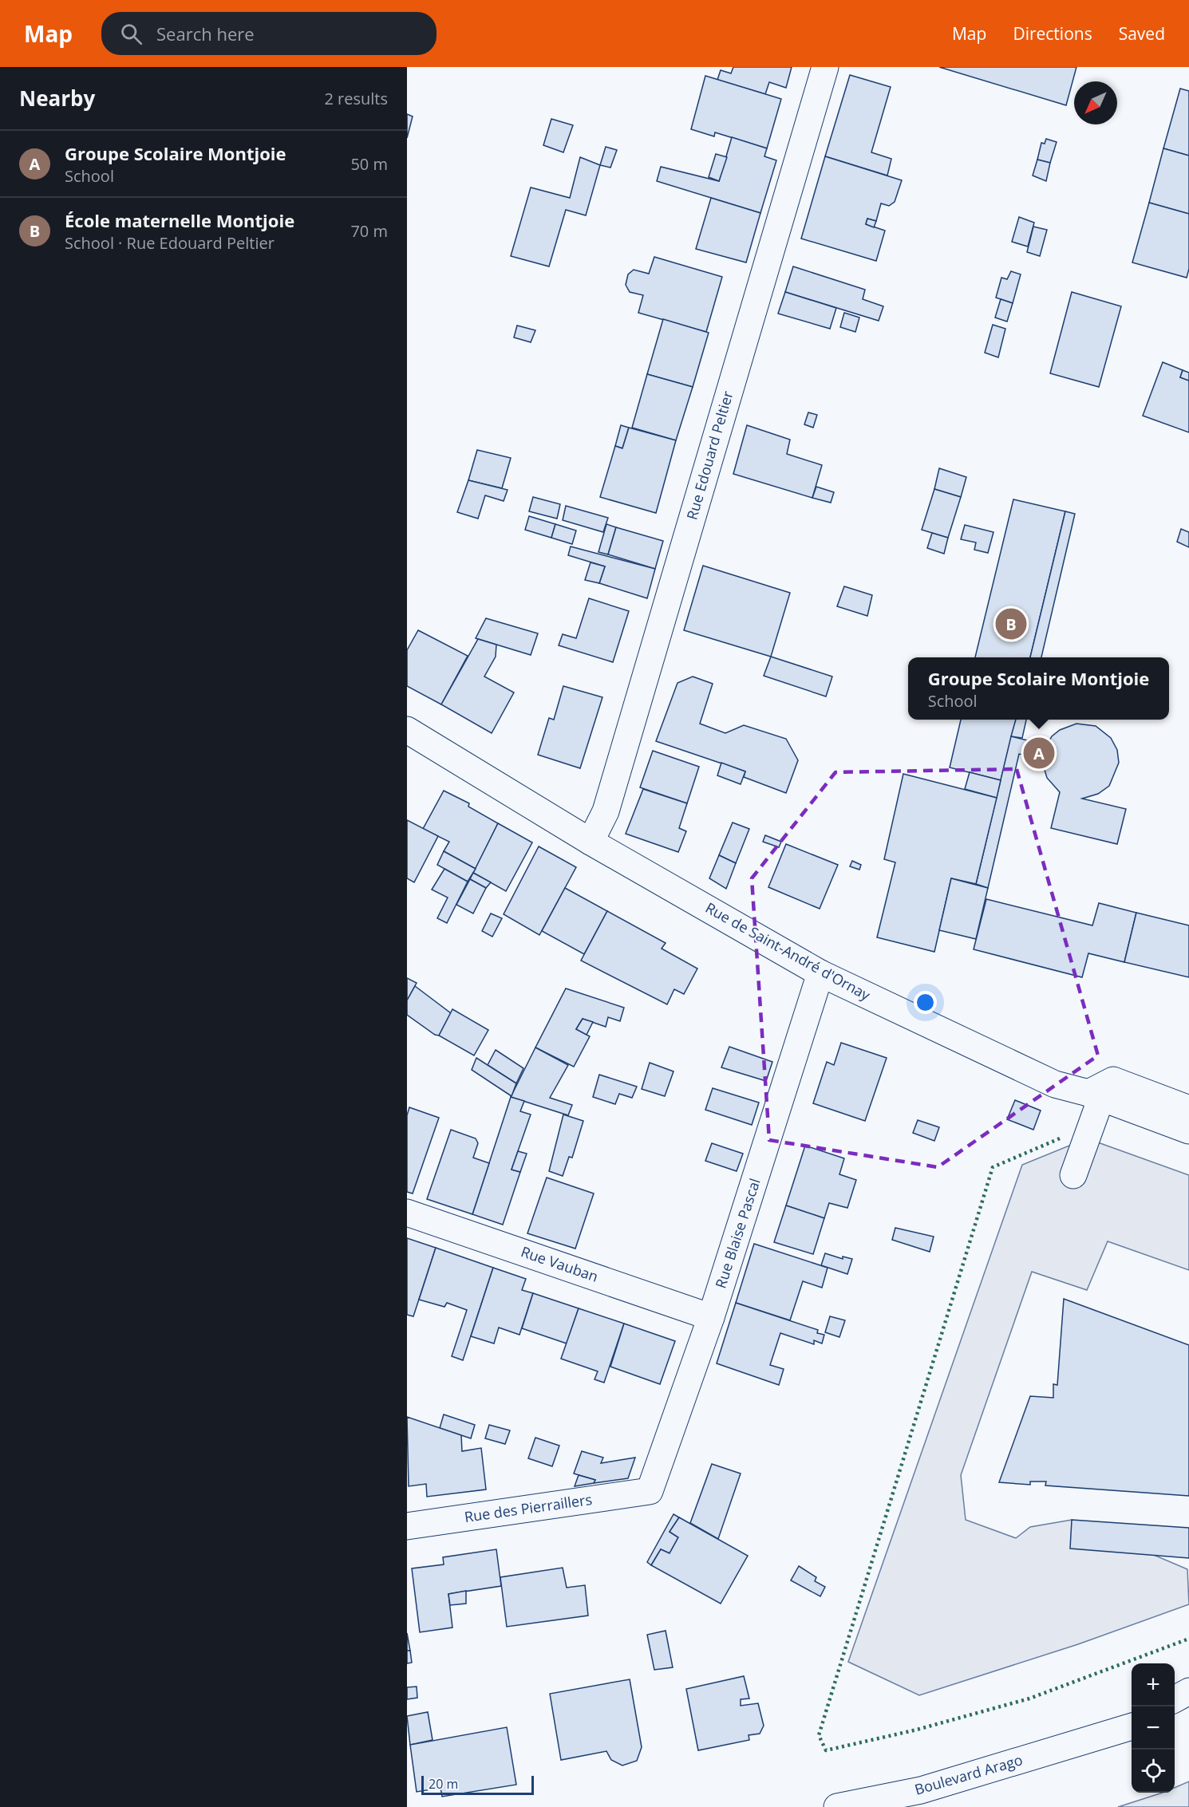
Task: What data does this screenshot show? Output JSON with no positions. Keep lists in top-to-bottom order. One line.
{"streets":{"street":["Rue Edouard Peltier","Rue de Saint-André d'Ornay","Rue Blaise Pascal","Rue Vauban","Rue des Pierraillers","Boulevard Arago"]},"crossings":[["Rue Edouard Peltier","Rue de Saint-André d'Ornay"],["Rue de Saint-André d'Ornay","Rue Blaise Pascal"],["Rue Blaise Pascal","Rue Vauban"],["Rue Blaise Pascal","Rue des Pierraillers"]],"scale_bar":"20 m","north":"bottom left","page":{"header":"Map","search":"Search here","nav":["Map","Directions","Saved"],"heading":["Nearby","2 results"],"list":[{"mark":"A","name":"Groupe Scolaire Montjoie","note":"School","value":"50 m"},{"mark":"B","name":"École maternelle Montjoie","note":"School · Rue Edouard Peltier","value":"70 m"}],"pins":["B","A"],"popup":["Groupe Scolaire Montjoie","School"],"map_buttons":["+","−"],"scale":"20 m"}}
